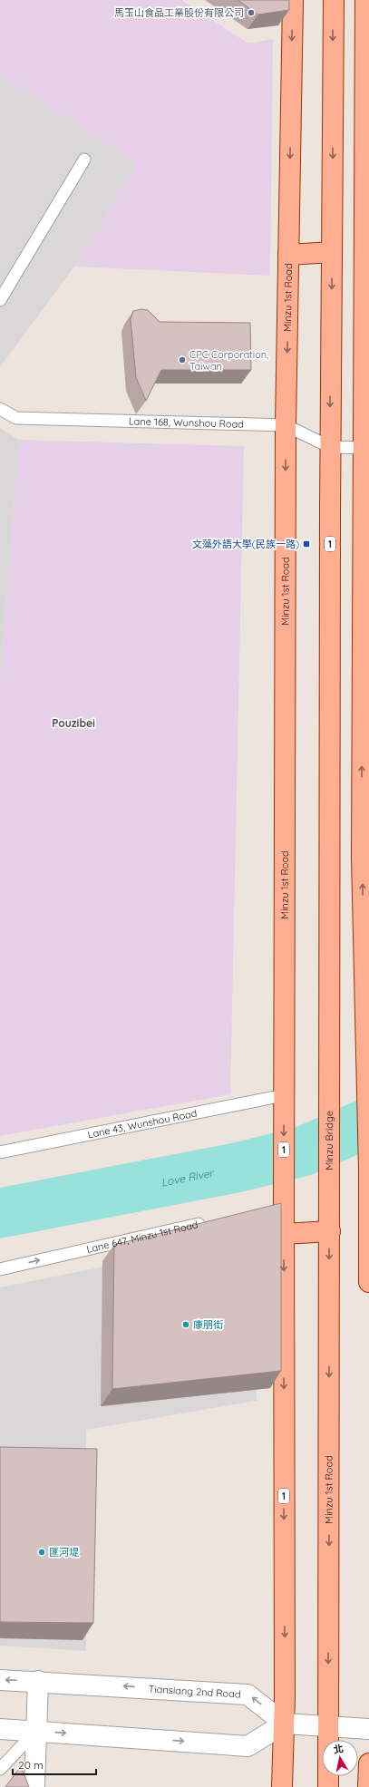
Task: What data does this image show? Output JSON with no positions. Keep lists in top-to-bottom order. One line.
{"streets":{"main road":["Minzu 1st Road","1","Minzu Bridge"],"street":["Tiansiang 2nd Road"],"lane":["Lane 168, Wunshou Road","Lane 43, Wunshou Road","Lane 647, Minzu 1st Road"]},"crossings":[["Minzu 1st Road","Lane 168, Wunshou Road"],["Minzu 1st Road","1"],["Minzu 1st Road","Lane 43, Wunshou Road"],["Minzu 1st Road","Minzu Bridge"],["Lane 168, Wunshou Road","1"],["Lane 168, Wunshou Road","Minzu Bridge"],["1","Lane 43, Wunshou Road"],["1","Minzu Bridge"],["1","Tiansiang 2nd Road"]],"one_way":["Lane 647, Minzu 1st Road"],"districts":["Pouzibei"],"water":["Love River"],"places":{"other":["馬玉山食品工業股份有限公司","CPC Corporation, Taiwan","康朋街","匯河堤"],"transit":["文藻外語大學(民族一路)"]},"scale_bar":"20 m","north":"top"}
